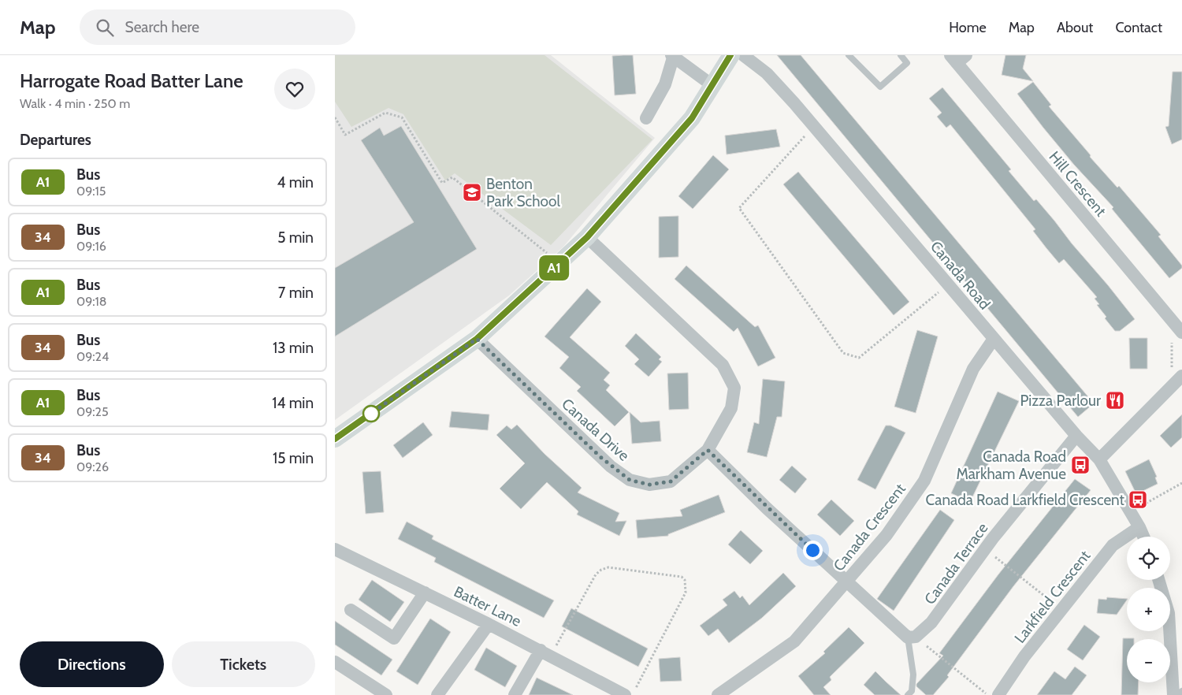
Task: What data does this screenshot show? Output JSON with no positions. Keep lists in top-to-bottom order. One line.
{"streets":{"street":["Hill Crescent","Canada Road","Canada Drive","Canada Crescent","Canada Terrace","Larkfield Crescent","Batter Lane"]},"crossings":[["Canada Road","Canada Crescent"],["Canada Road","Canada Terrace"],["Canada Road","Larkfield Crescent"]],"places":{"school or university":["Benton Park School"],"restaurant":["Pizza Parlour"],"bus stop":["Canada Road Markham Avenue","Canada Road Larkfield Crescent"]},"lines":["bus line A1"],"page":{"header":"Map","search":"Search here","nav":["Home","Map","About","Contact"],"heading":[["Harrogate Road Batter Lane","Walk · 4 min · 250 m"],"Departures"],"on_map":"A1","list":[{"mark":"A1","name":"Bus","note":"09:15","value":"4 min"},{"mark":"34","name":"Bus","note":"09:16","value":"5 min"},{"mark":"A1","name":"Bus","note":"09:18","value":"7 min"},{"mark":"34","name":"Bus","note":"09:24","value":"13 min"},{"mark":"A1","name":"Bus","note":"09:25","value":"14 min"},{"mark":"34","name":"Bus","note":"09:26","value":"15 min"}],"map_buttons":["+","−"],"buttons":["Directions","Tickets"]}}
